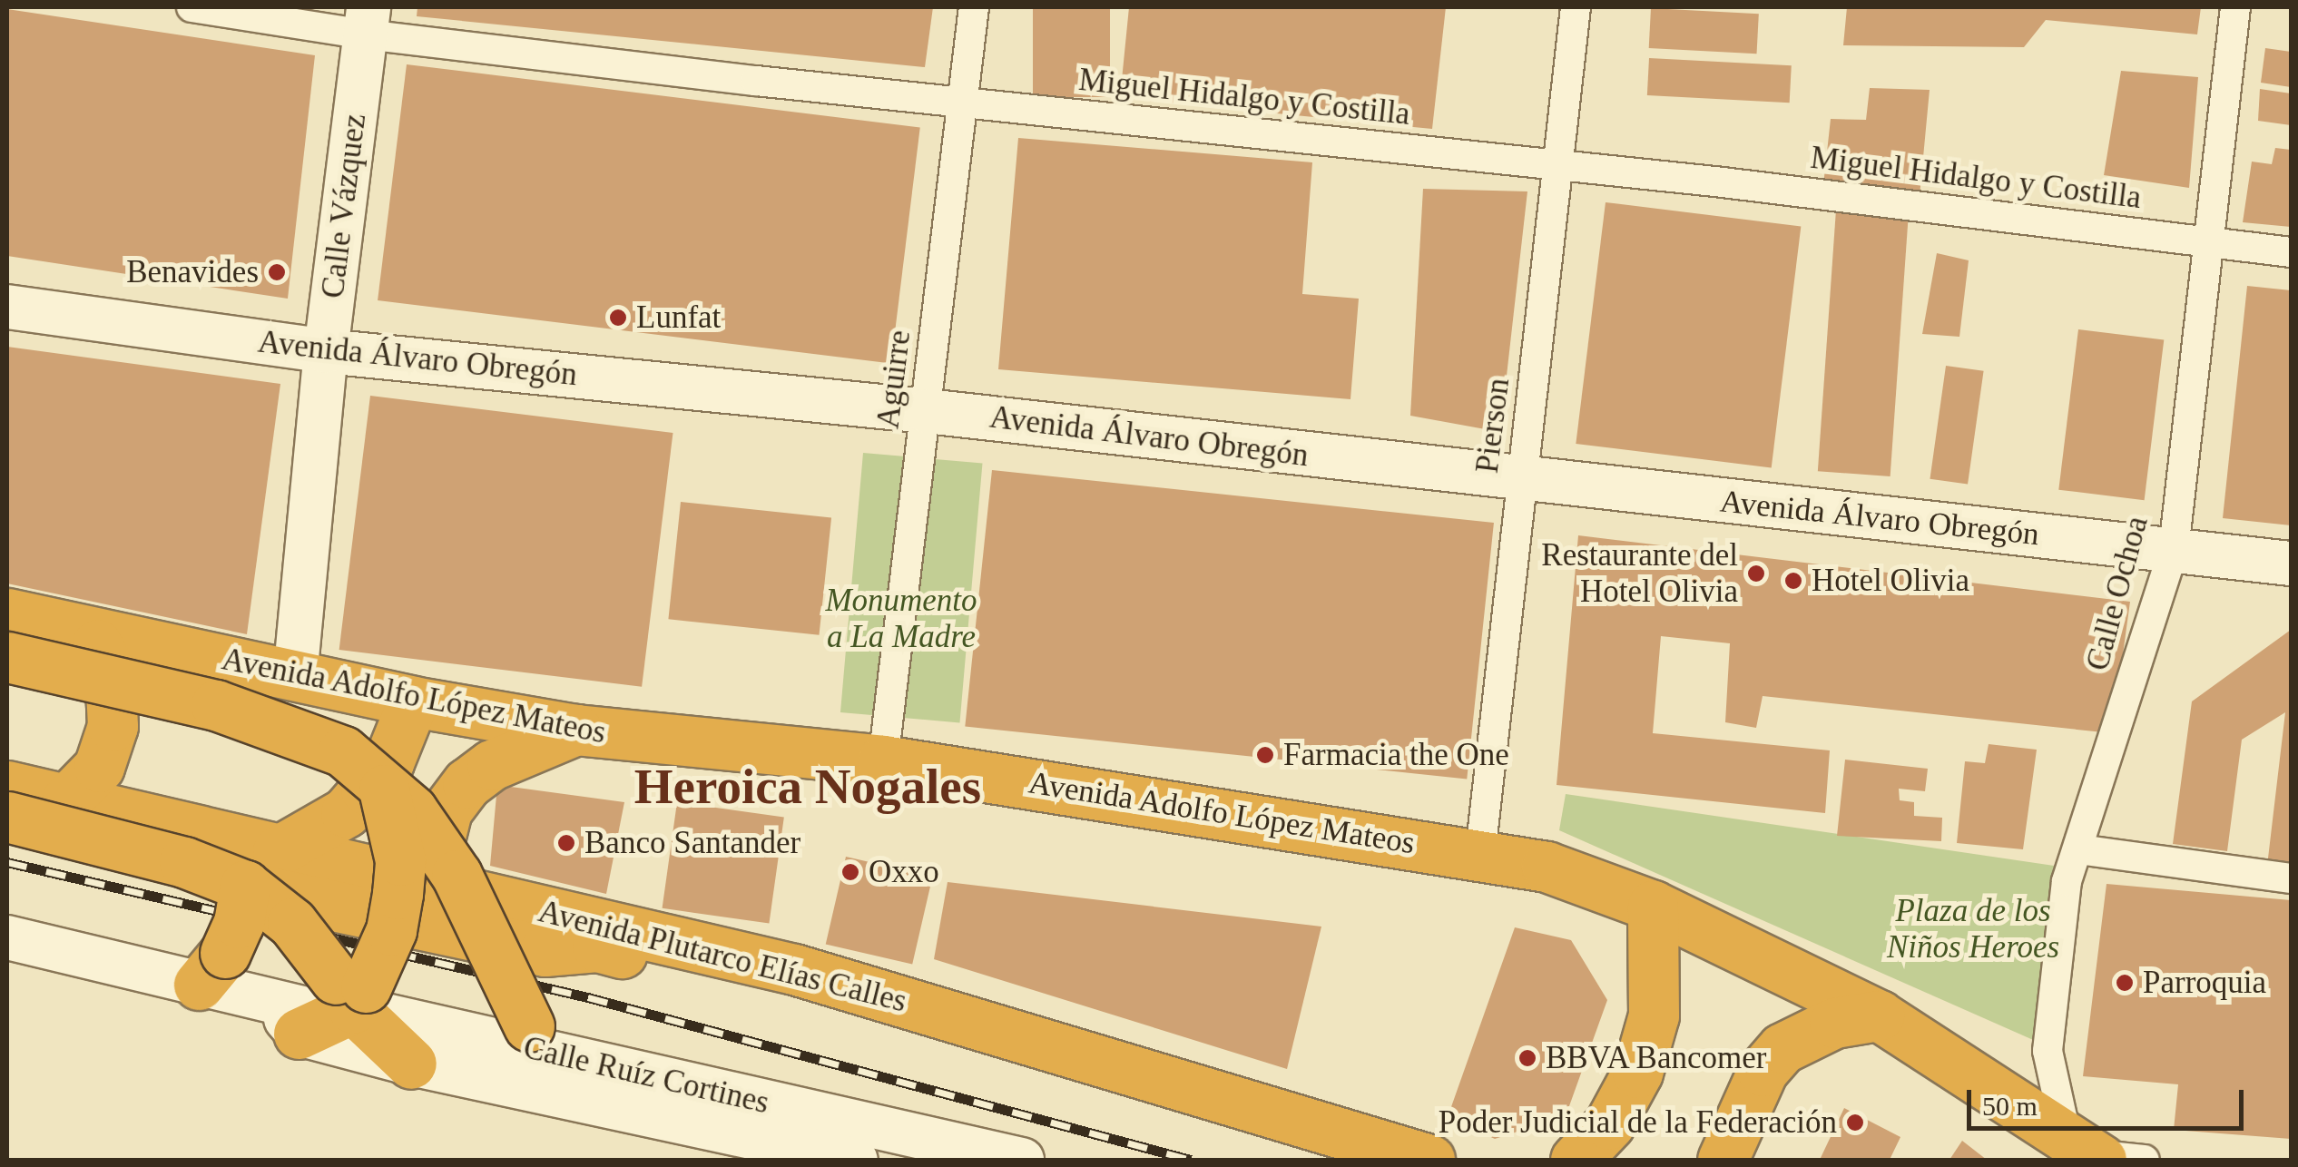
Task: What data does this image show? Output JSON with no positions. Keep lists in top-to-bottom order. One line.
{"streets":{"highway":["Avenida Adolfo López Mateos","Avenida Plutarco Elías Calles"],"street":["Miguel Hidalgo y Costilla","Calle Vázquez","Avenida Álvaro Obregón","Aguirre","Pierson","Calle Ochoa","Calle Ruíz Cortines"]},"crossings":[["Miguel Hidalgo y Costilla","Calle Vázquez"],["Miguel Hidalgo y Costilla","Aguirre"],["Miguel Hidalgo y Costilla","Pierson"],["Miguel Hidalgo y Costilla","Calle Ochoa"],["Calle Vázquez","Avenida Álvaro Obregón"],["Calle Vázquez","Avenida Adolfo López Mateos"],["Avenida Álvaro Obregón","Aguirre"],["Avenida Álvaro Obregón","Pierson"],["Avenida Álvaro Obregón","Calle Ochoa"],["Aguirre","Avenida Adolfo López Mateos"],["Pierson","Avenida Adolfo López Mateos"],["Calle Ochoa","Avenida Adolfo López Mateos"]],"districts":["Heroica Nogales"],"parks":["Monumento a La Madre","Plaza de los Niños Heroes"],"places":["Benavides","Lunfat","Restaurante del Hotel Olivia","Hotel Olivia","Farmacia the One","Banco Santander","Oxxo","Parroquia","BBVA Bancomer","Poder Judicial de la Federación"],"scale_bar":"50 m"}
